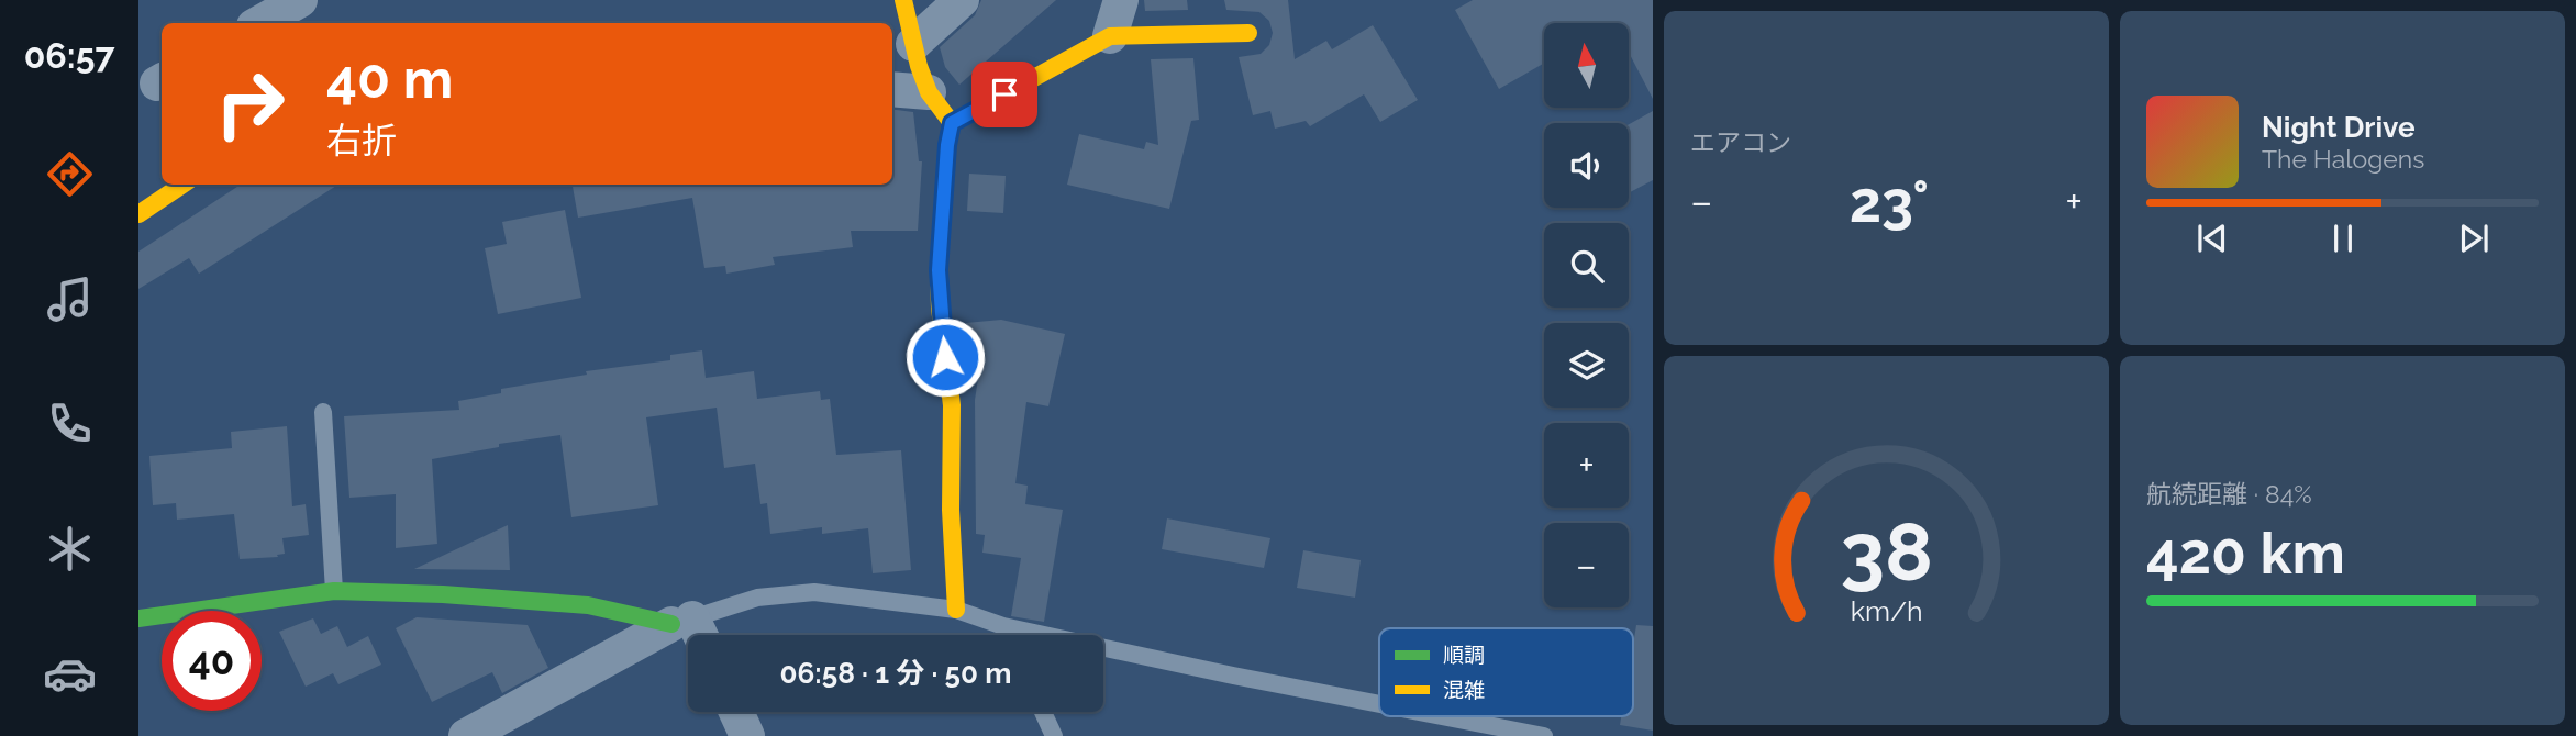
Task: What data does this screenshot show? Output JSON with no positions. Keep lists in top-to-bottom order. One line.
{"legend":["順調","混雑"],"north":"top","page":{"tabs":"06:57","tile":["エアコン",["航続距離 · 84%","420 km"]],"map_buttons":["+","−"],"turn":["40 m","右折"],"song":["Night Drive","The Halogens"],"heat":["−","23°","+"],"limit":"40","trip":"06:58 · 1 分 · 50 m","gauge":["38","km/h"]}}
